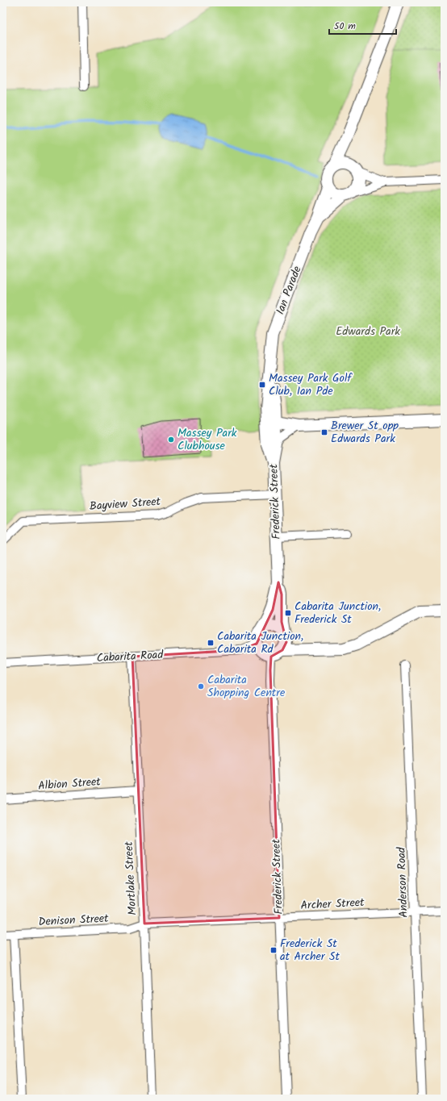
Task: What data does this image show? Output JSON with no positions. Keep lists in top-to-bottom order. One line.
{"streets":{"main road":["Ian Parade","Frederick Street"],"street":["Bayview Street","Cabarita Road","Albion Street","Mortlake Street","Anderson Road","Archer Street","Denison Street"]},"crossings":[["Ian Parade","Frederick Street"],["Frederick Street","Bayview Street"],["Frederick Street","Cabarita Road"],["Frederick Street","Archer Street"],["Cabarita Road","Mortlake Street"],["Albion Street","Mortlake Street"],["Mortlake Street","Archer Street"],["Mortlake Street","Denison Street"],["Anderson Road","Archer Street"],["Archer Street","Denison Street"]],"parks":["Edwards Park"],"places":{"transit":["Massey Park Golf Club, Ian Pde","Brewer St opp Edwards Park","Cabarita Junction, Frederick St","Cabarita Junction, Cabarita Rd","Frederick St at Archer St"],"other":["Massey Park Clubhouse","Cabarita Shopping Centre"]},"scale_bar":"50 m"}
